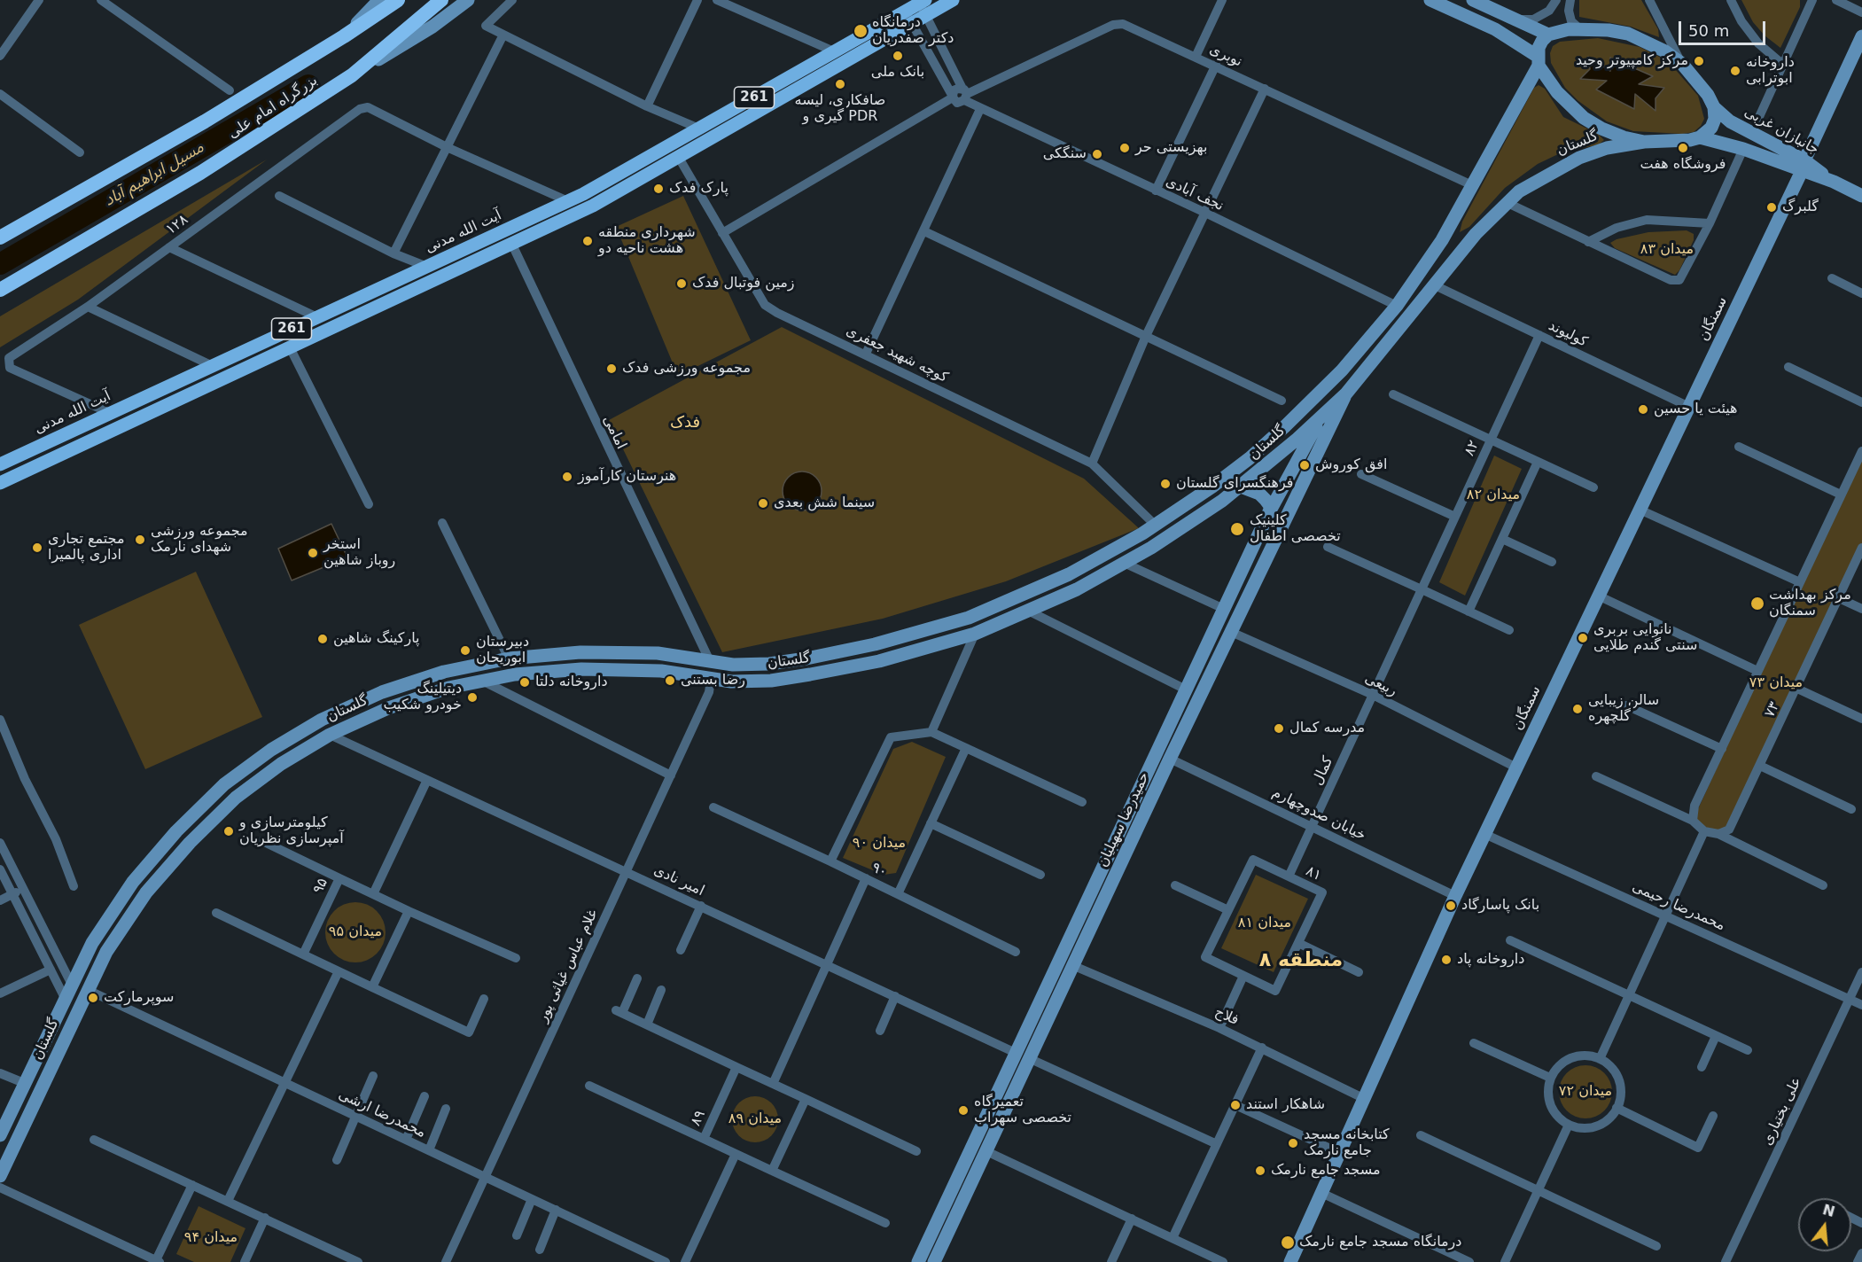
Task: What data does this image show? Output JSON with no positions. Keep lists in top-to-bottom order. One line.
{"streets":{"highway":["بزرگراه امام علی"],"main road":["261","جانبازان غربی","گلستان","آیت الله مدنی","سمنگان","حمیدرضا سهیلیان"],"street":["نوبری","نجف آبادی","۱۲۸","کولیوند","کوچه شهید جعفری","امامی","۸۲","ربیعی","۷۳","کمال","خیابان صدوچهارم","۹۰","۸۱","امیر نادی","۹۵","محمدرضا رحیمی","غلام عباس غیاثی ‌پور","فلاح","علی بختیاری","محمدرضا ارشی","۸۹"]},"crossings":[["نوبری","گلستان"],["نوبری","نجف آبادی"],["261","آیت الله مدنی"],["261","امامی"],["جانبازان غربی","گلستان"],["جانبازان غربی","سمنگان"],["گلستان","نجف آبادی"],["گلستان","کولیوند"],["گلستان","کوچه شهید جعفری"],["گلستان","امامی"],["گلستان","حمیدرضا سهیلیان"],["گلستان","امیر نادی"],["گلستان","غلام عباس غیاثی ‌پور"],["گلستان","محمدرضا ارشی"],["۱۲۸","آیت الله مدنی"],["آیت الله مدنی","کوچه شهید جعفری"],["آیت الله مدنی","امامی"],["سمنگان","کولیوند"],["سمنگان","ربیعی"],["سمنگان","خیابان صدوچهارم"],["سمنگان","محمدرضا رحیمی"],["سمنگان","فلاح"],["۸۲","کمال"],["ربیعی","کمال"],["ربیعی","حمیدرضا سهیلیان"],["کمال","خیابان صدوچهارم"],["کمال","۸۱"],["خیابان صدوچهارم","حمیدرضا سهیلیان"],["حمیدرضا سهیلیان","امیر نادی"],["حمیدرضا سهیلیان","فلاح"],["امیر نادی","غلام عباس غیاثی ‌پور"],["محمدرضا رحیمی","علی بختیاری"],["غلام عباس غیاثی ‌پور","محمدرضا ارشی"]],"districts":["فدک","منطقه ۸"],"water":["مسیل ابراهیم آباد"],"parks":["میدان ۸۳","میدان ۸۲","میدان ۷۳","میدان ۹۰","میدان ۸۱","میدان ۹۵","میدان ۷۲","میدان ۸۹","میدان ۹۴"],"places":["درمانگاه دکتر صفدریان","بانک ملی","مرکز کامپیوتر وحید","داروخانه ابوترابی","صافکاری، لیسه گیری و PDR","بهزیستی حر","فروشگاه هفت","سنگکی","پارک فدک","گلبرگ","شهرداری منطقه هشت ناحیه دو","زمین فوتبال فدک","مجموعه ورزشی فدک","هیئت یا حسین","افق کوروش","هنرستان کارآموز","فرهنگسرای گلستان","سینما شش بعدی","کلینیک تخصصی اطفال","مجموعه ورزشی شهدای نارمک","مجتمع تجاری اداری پالمیرا","استخر روباز شاهین","مرکز بهداشت سمنگان","نانوایی بربری سنتی گندم طلایی","پارکینگ شاهین","دبیرستان ابوریحان","رضا بستنی","داروخانه دلتا","دیتیلینگ خودرو شکیب","سالن زیبایی گلچهره","مدرسه کمال","کیلومترسازی و آمپرسازی نظریان","بانک پاسارگاد","داروخانه پاد","سوپرمارکت","شاهکار استند","تعمیرگاه تخصصی سهراب","کتابخانه مسجد جامع نارمک","مسجد جامع نارمک","درمانگاه مسجد جامع نارمک"],"scale_bar":"50 m","north":"top"}
